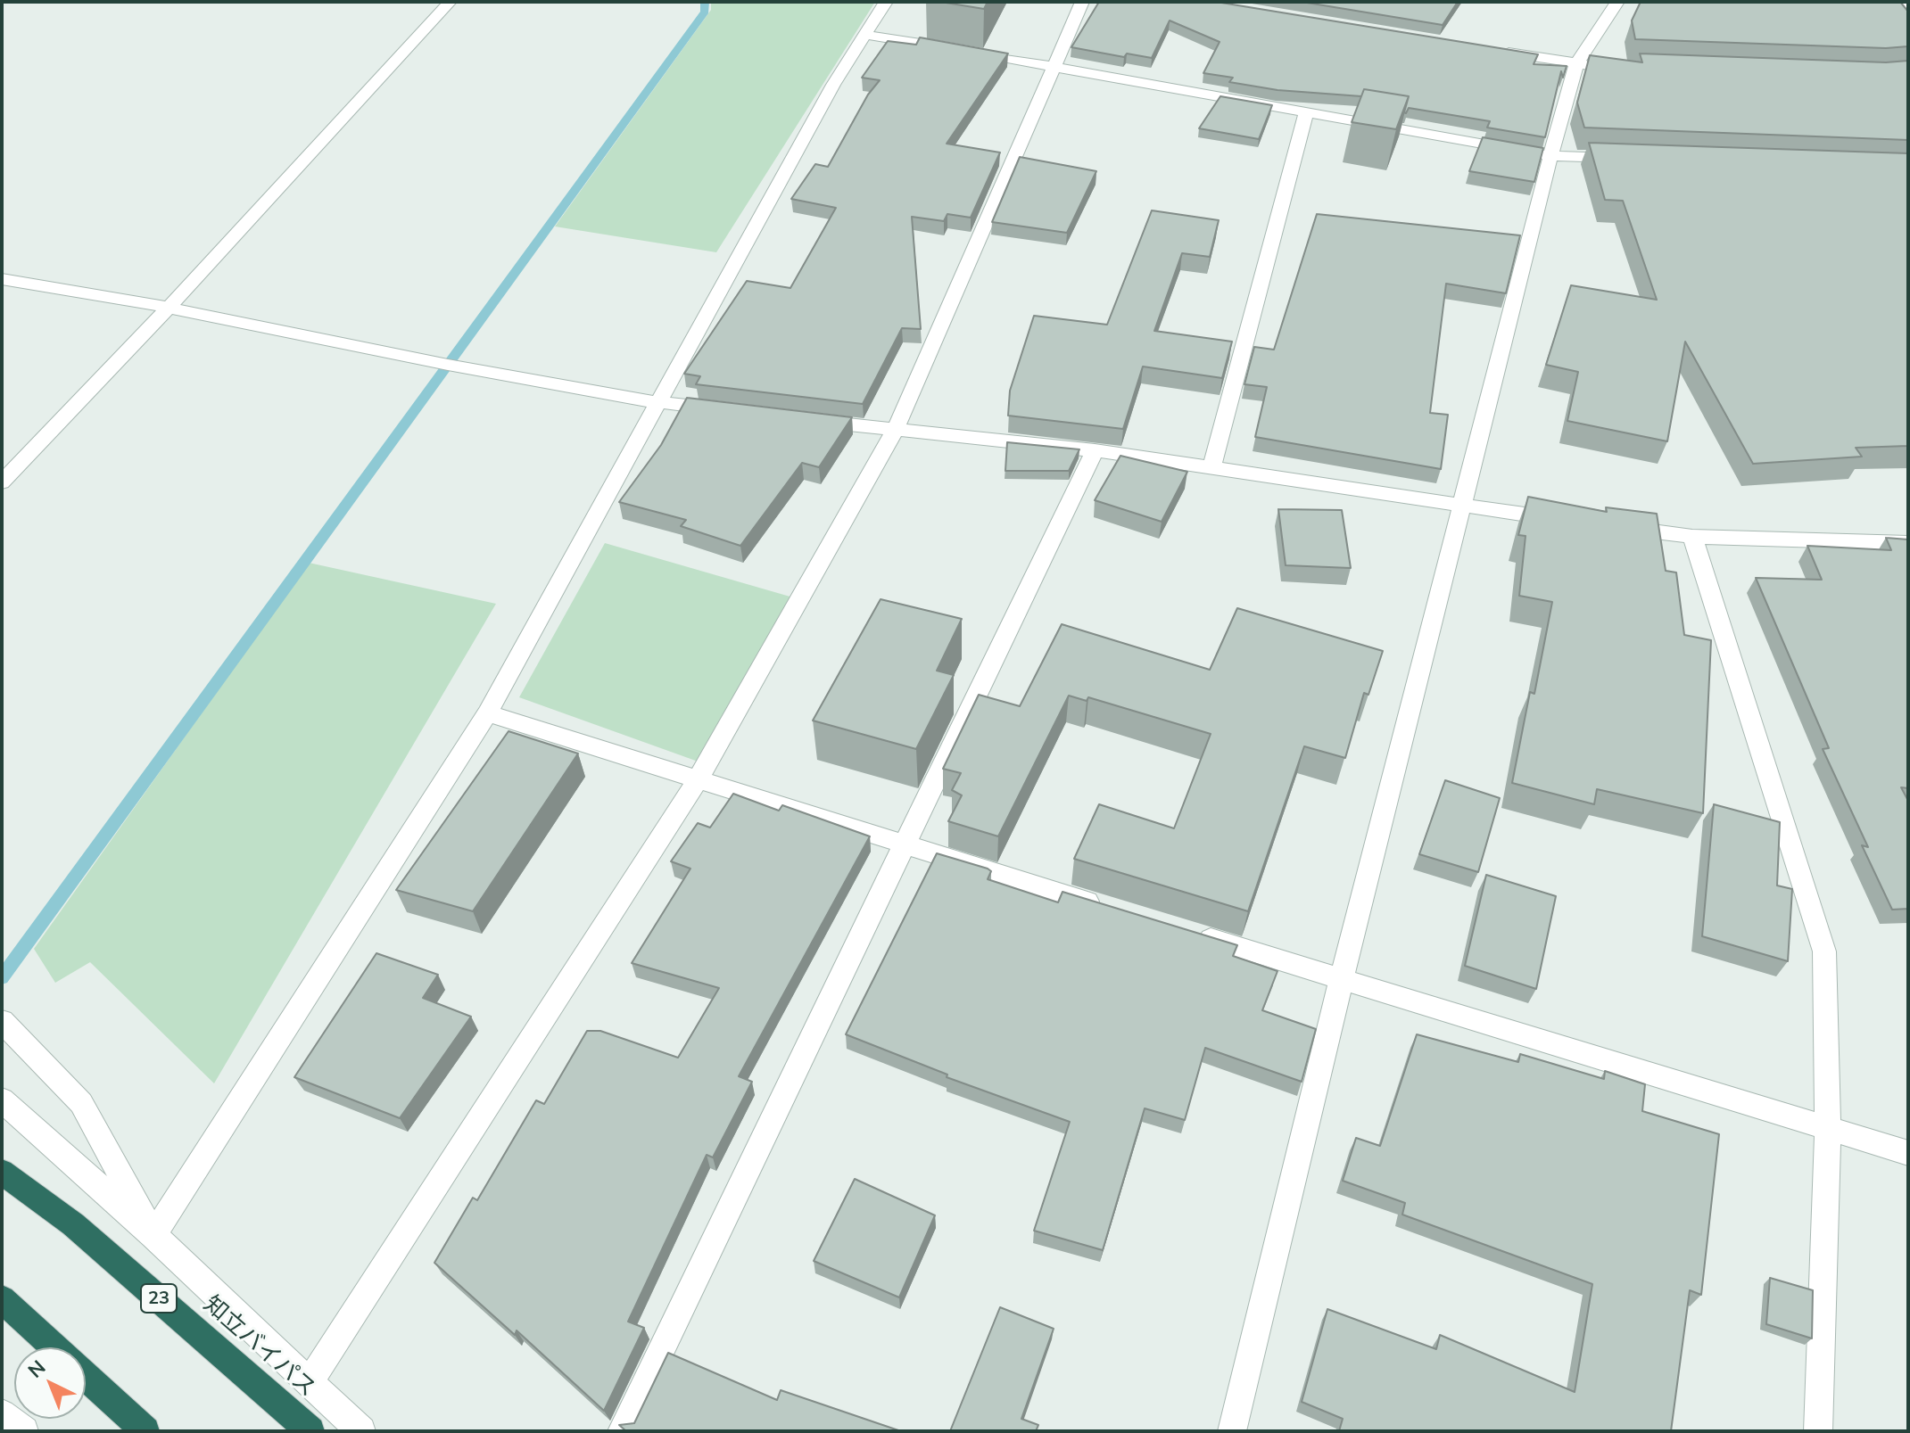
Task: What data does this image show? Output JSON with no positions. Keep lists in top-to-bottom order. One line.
{"streets":{"highway":["23","知立バイパス"]},"north":"top left"}
